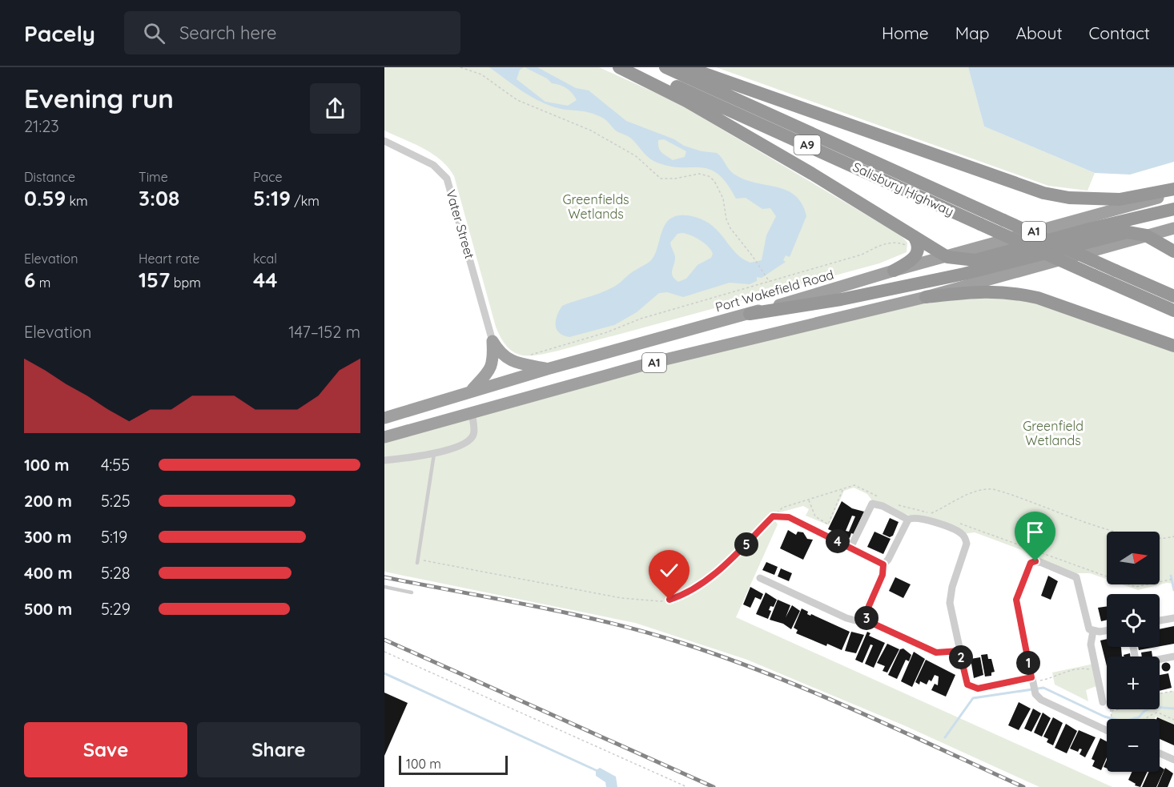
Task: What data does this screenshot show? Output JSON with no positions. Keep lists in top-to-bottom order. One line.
{"streets":{"highway":["A9","Salisbury Highway","A1","Port Wakefield Road"],"street":["Vater Street"]},"parks":["Greenfields Wetlands","Greenfield Wetlands"],"scale_bar":"100 m","north":"right","page":{"header":"Pacely","search":"Search here","nav":["Home","Map","About","Contact"],"heading":["Evening run","21:23"],"stats":[["Distance","0.59 km"],["Time","3:08"],["Pace","5:19 /km"],["Elevation","6 m"],["Heart rate","157 bpm"],["kcal","44"]],"chart":["Elevation","147–152 m"],"list":[{"name":"100 m","note":"4:55"},{"name":"200 m","note":"5:25"},{"name":"300 m","note":"5:19"},{"name":"400 m","note":"5:28"},{"name":"500 m","note":"5:29"}],"pins":["4","5","3","2","1"],"map_buttons":["+","−"],"buttons":["Save","Share"],"scale":"100 m"}}
